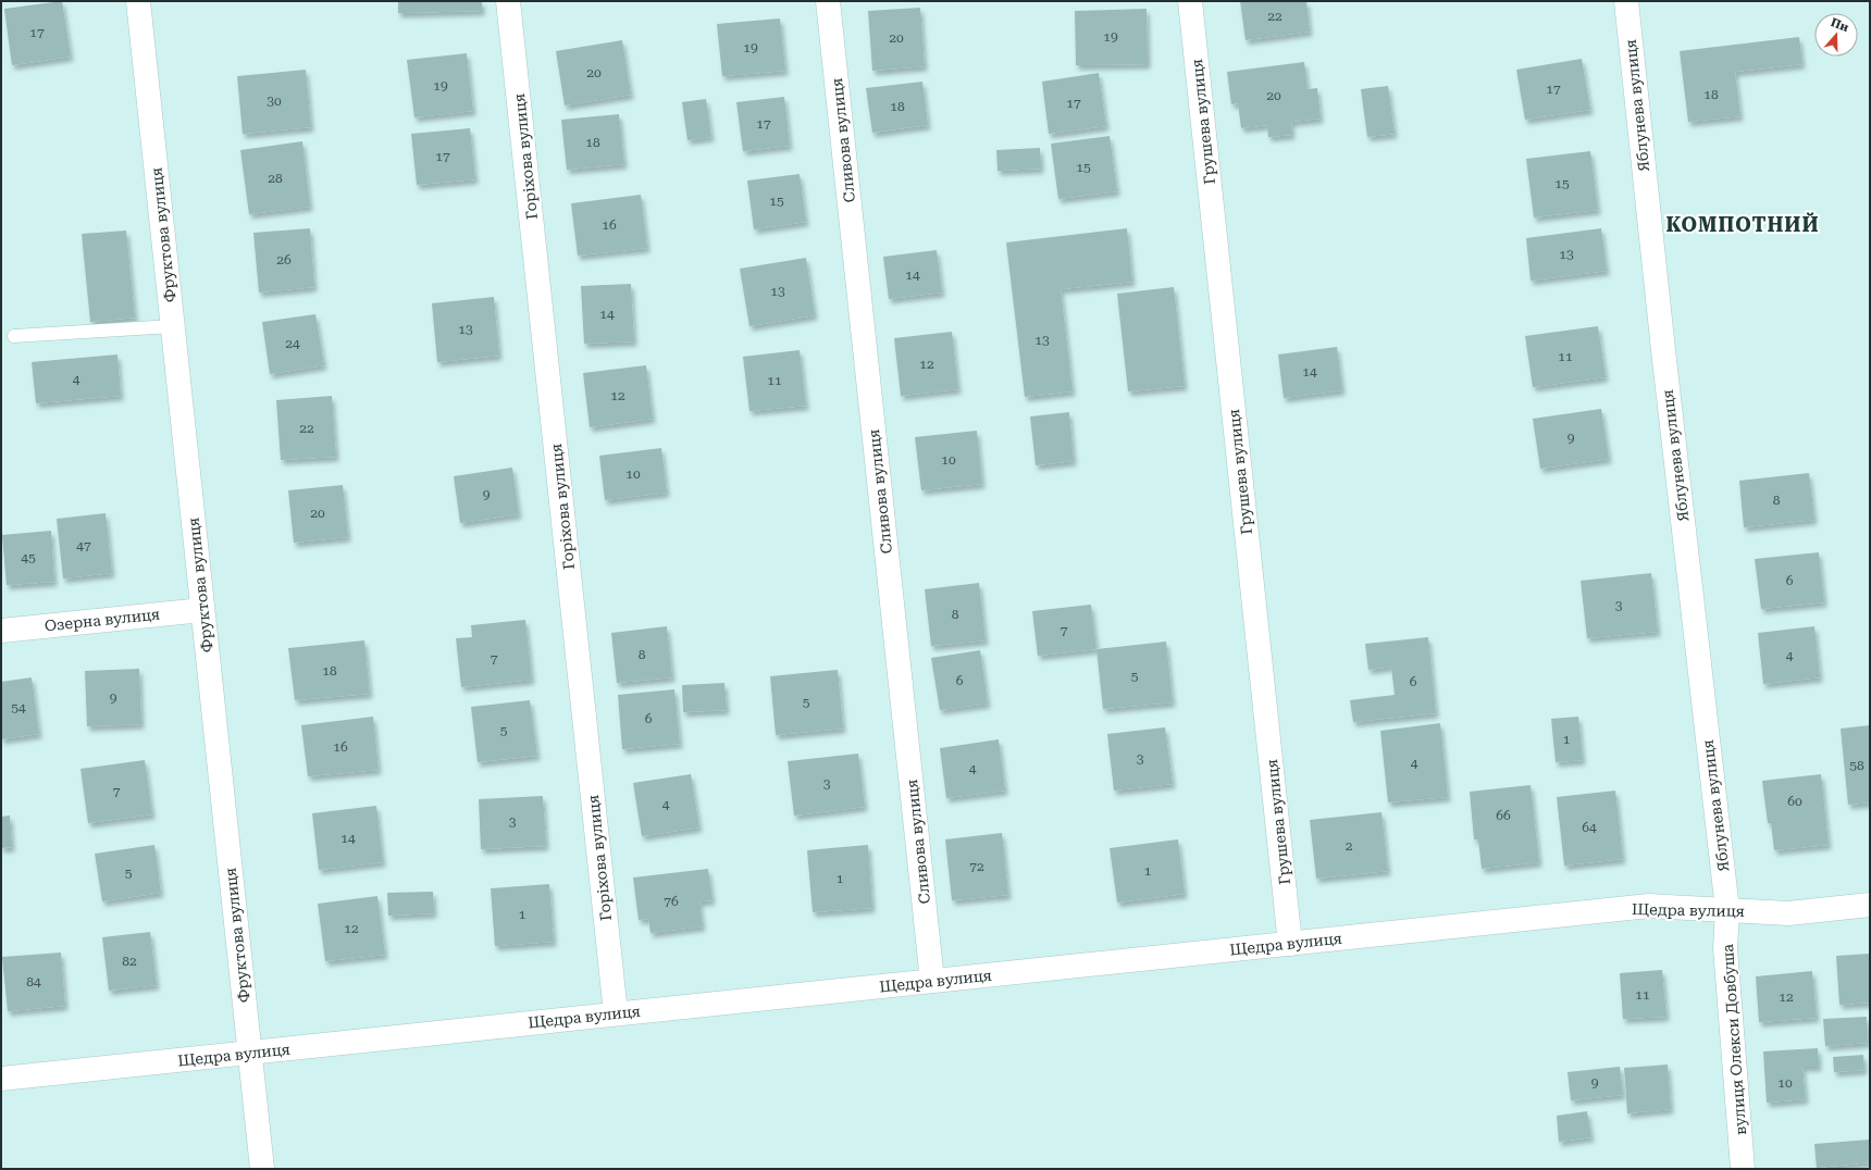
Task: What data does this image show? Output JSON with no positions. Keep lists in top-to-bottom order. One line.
{"streets":{"street":["Яблунева вулиця","Грушева вулиця","Сливова вулиця","Горіхова вулиця","Фруктова вулиця","Озерна вулиця","Щедра вулиця","вулиця Олекси Довбуша"]},"crossings":[["Яблунева вулиця","Щедра вулиця"],["Яблунева вулиця","вулиця Олекси Довбуша"],["Грушева вулиця","Щедра вулиця"],["Сливова вулиця","Щедра вулиця"],["Горіхова вулиця","Щедра вулиця"],["Фруктова вулиця","Озерна вулиця"],["Фруктова вулиця","Щедра вулиця"],["Щедра вулиця","вулиця Олекси Довбуша"]],"districts":["КОМПОТНИЙ"],"house_numbers":["22","17","19","20","19","20","19","17","18","20","30","17","18","17","18","17","15","28","15","15","16","13","26","14","13","14","13","13","24","11","12","14","4","11","12","22","9","10","10","9","8","20","47","45","6","3","8","7","8","4","7","18","5","6","6","9","5","54","6","5","1","16","3","4","58","4","3","7","60","4","66","3","64","14","2","72","1","5","1","76","1","12","82","84","11","12","9","10"],"north":"top"}
